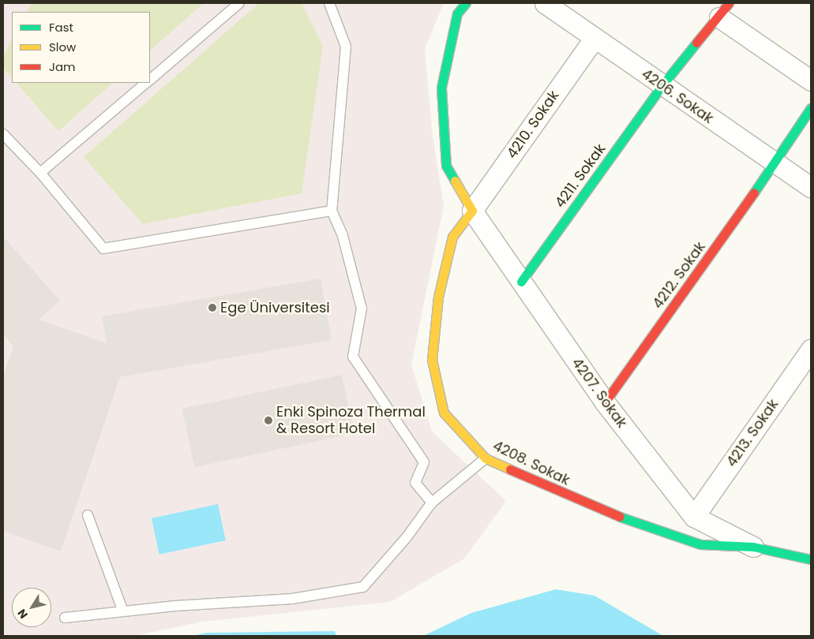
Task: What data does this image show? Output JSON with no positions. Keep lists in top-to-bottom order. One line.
{"streets":{"street":["4206. Sokak","4210. Sokak","4211. Sokak","4212. Sokak","4207. Sokak","4213. Sokak","4208. Sokak"]},"crossings":[["4206. Sokak","4210. Sokak"],["4206. Sokak","4211. Sokak"],["4206. Sokak","4212. Sokak"],["4210. Sokak","4207. Sokak"],["4210. Sokak","4208. Sokak"],["4211. Sokak","4207. Sokak"],["4212. Sokak","4207. Sokak"],["4207. Sokak","4213. Sokak"],["4207. Sokak","4208. Sokak"]],"places":["Ege Üniversitesi","Enki Spinoza Thermal & Resort Hotel"],"legend":["Fast","Slow","Jam"],"north":"bottom left"}
